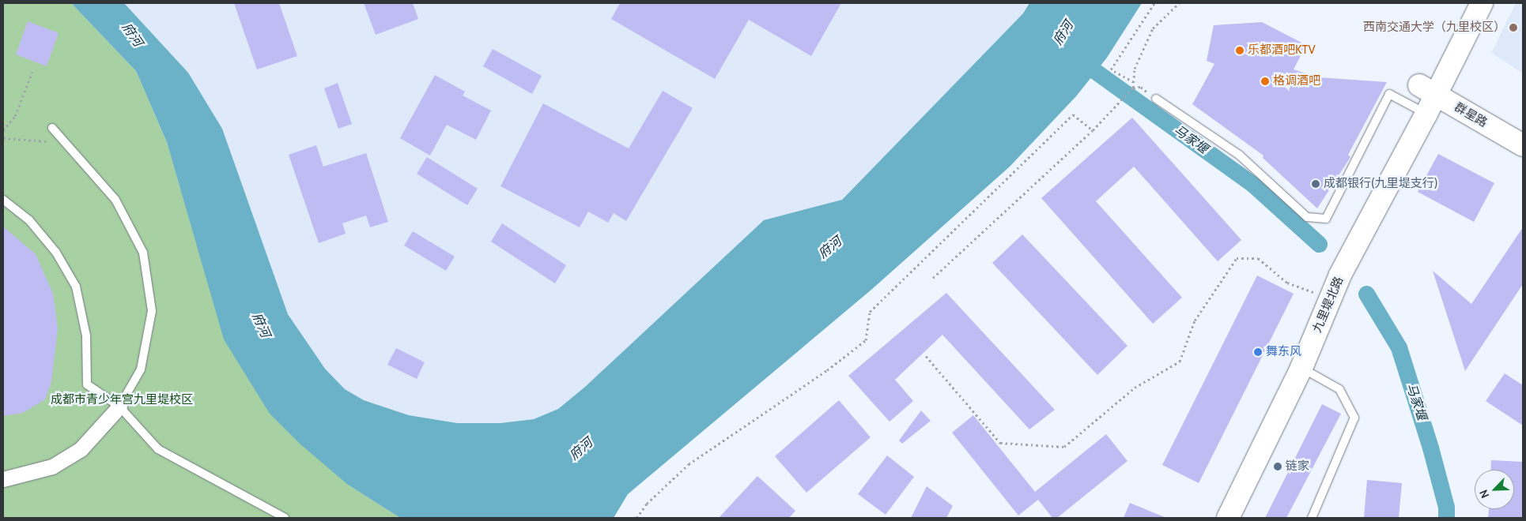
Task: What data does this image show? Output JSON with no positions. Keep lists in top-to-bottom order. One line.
{"streets":{"street":["群星路","九里堤北路"]},"crossings":[["群星路","九里堤北路"]],"water":["府河","马家堰"],"parks":["成都市青少年宫九里堤校区"],"places":["西南交通大学（九里校区）","乐都酒吧KTV","格调酒吧","成都银行(九里堤支行)","舞东风","链家"],"north":"bottom left"}
